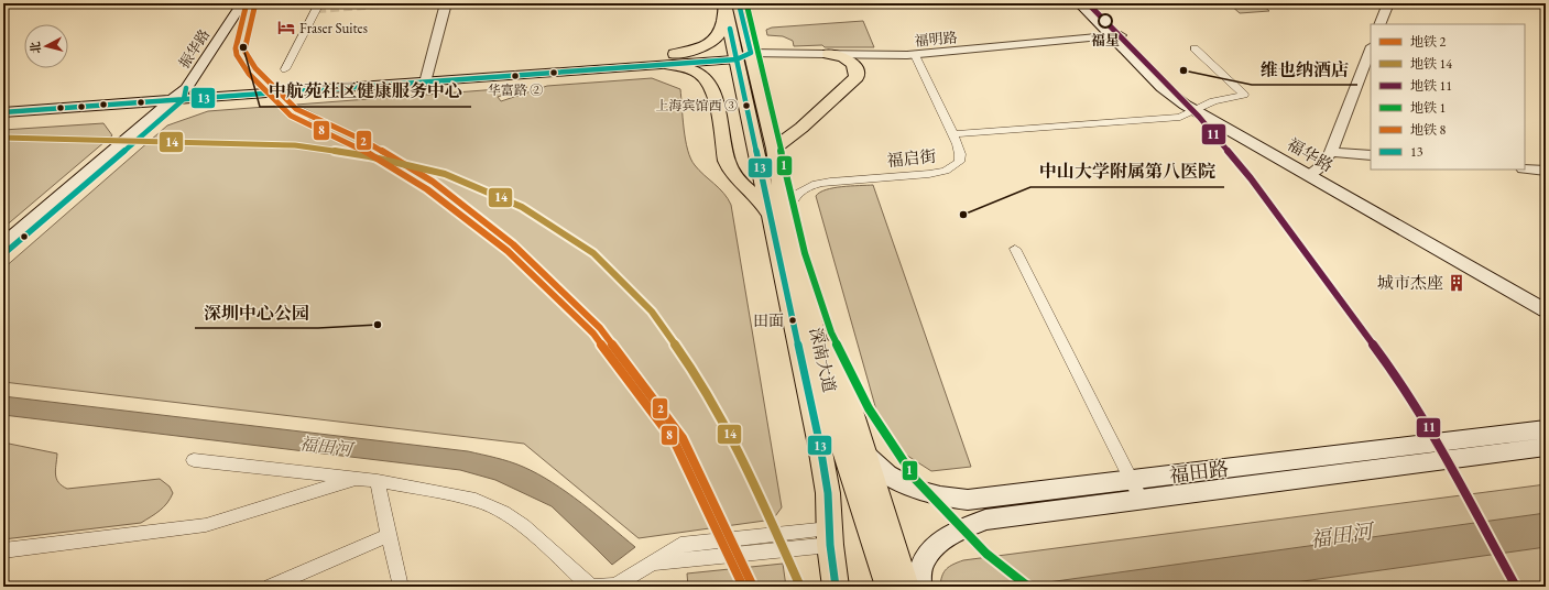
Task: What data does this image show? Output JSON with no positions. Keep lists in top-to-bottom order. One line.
{"streets":{"main road":["振华路","福华路","深南大道","福田路"],"street":["福明路","福启街"]},"crossings":[["福明路","福华路"],["福明路","福启街"],["福明路","深南大道"],["福启街","深南大道"]],"water":["福田河"],"places":{"other":["福星","中航苑社区健康服务中心","维也纳酒店","华富路 ②","上海宾馆西 ③","中山大学附属第八医院","田面","深圳中心公园"],"hotel":["Fraser Suites"],"building":["城市杰座"]},"lines":["metro line 2","metro line 11","metro line 1","metro line 8","transit line 13","metro line 14"],"legend":["地铁 2","地铁 14","地铁 11","地铁 1","地铁 8","13"],"north":"left"}
